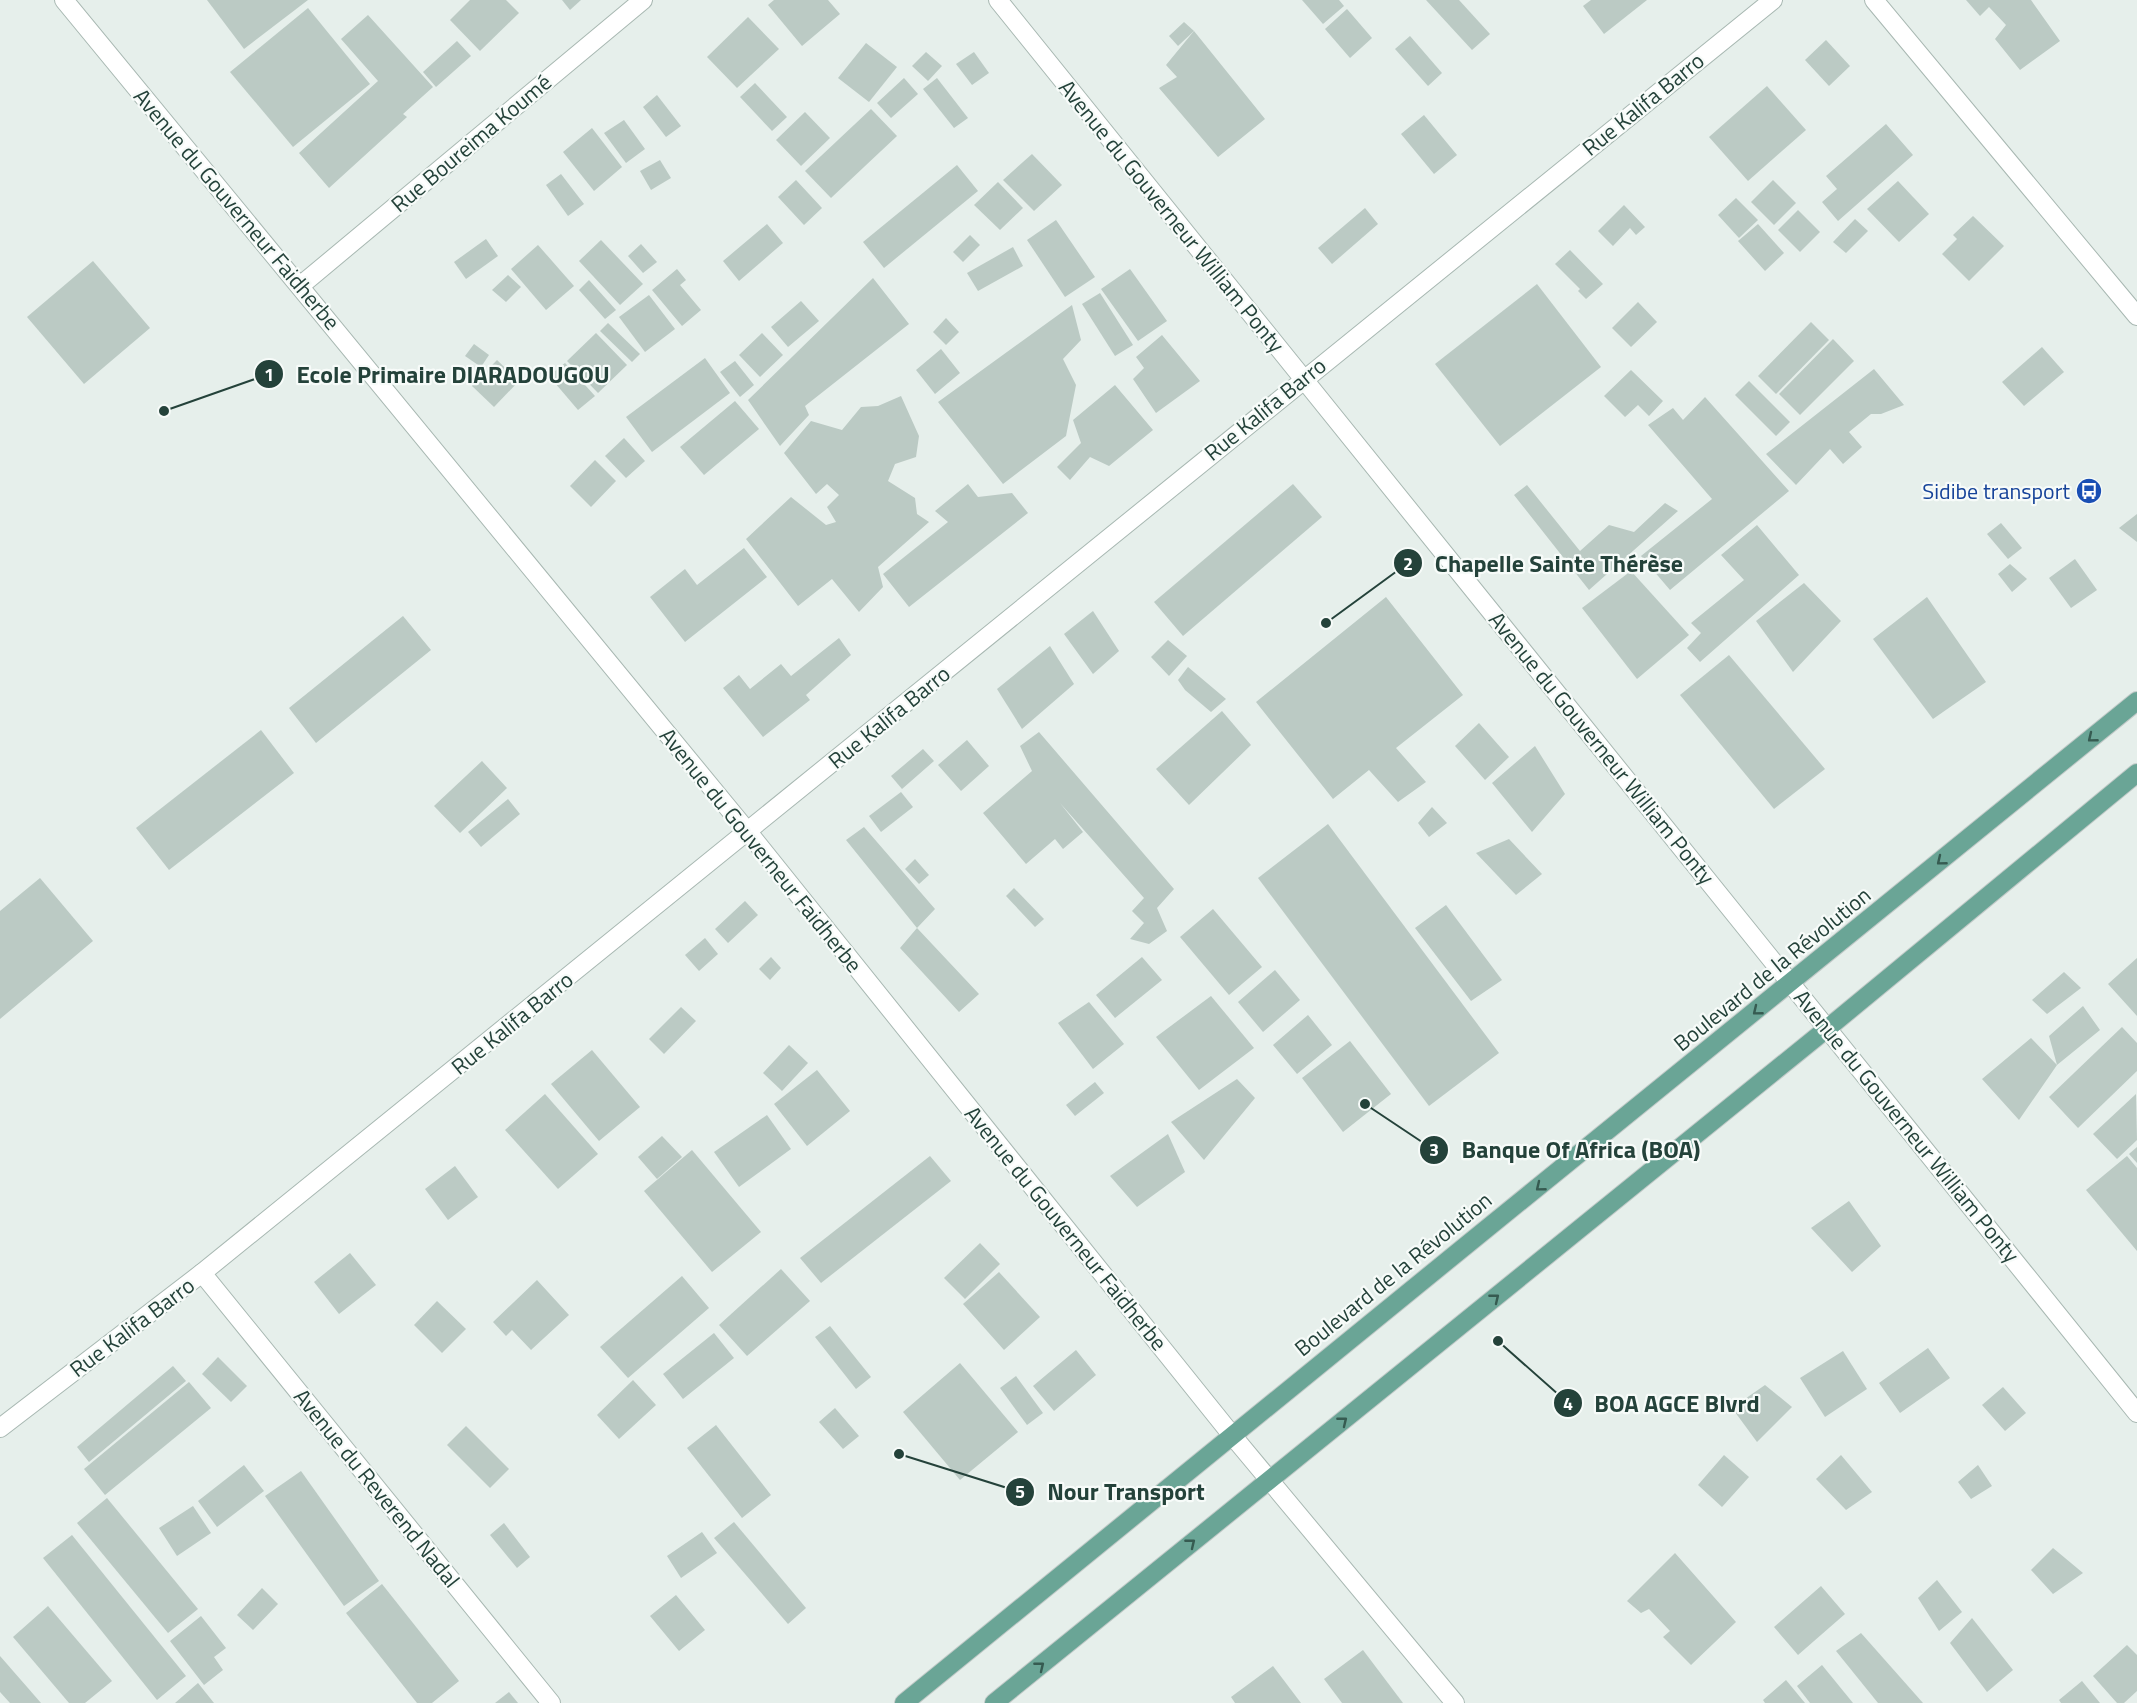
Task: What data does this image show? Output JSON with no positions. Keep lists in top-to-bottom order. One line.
{"streets":{"main road":["Boulevard de la Révolution"],"street":["Rue Kalifa Barro","Rue Boureima Koumé","Avenue du Gouverneur Faidherbe","Avenue du Gouverneur William Ponty","Avenue du Reverend Nadal"]},"crossings":[["Rue Kalifa Barro","Avenue du Gouverneur Faidherbe"],["Rue Kalifa Barro","Avenue du Gouverneur William Ponty"],["Rue Kalifa Barro","Avenue du Reverend Nadal"],["Rue Boureima Koumé","Avenue du Gouverneur Faidherbe"],["Avenue du Gouverneur Faidherbe","Boulevard de la Révolution"],["Avenue du Gouverneur William Ponty","Boulevard de la Révolution"]],"places":{"other":["Ecole Primaire DIARADOUGOU","Chapelle Sainte Thérèse","Banque Of Africa (BOA)","BOA AGCE Blvrd","Nour Transport"],"bus stop":["Sidibe transport"]}}
